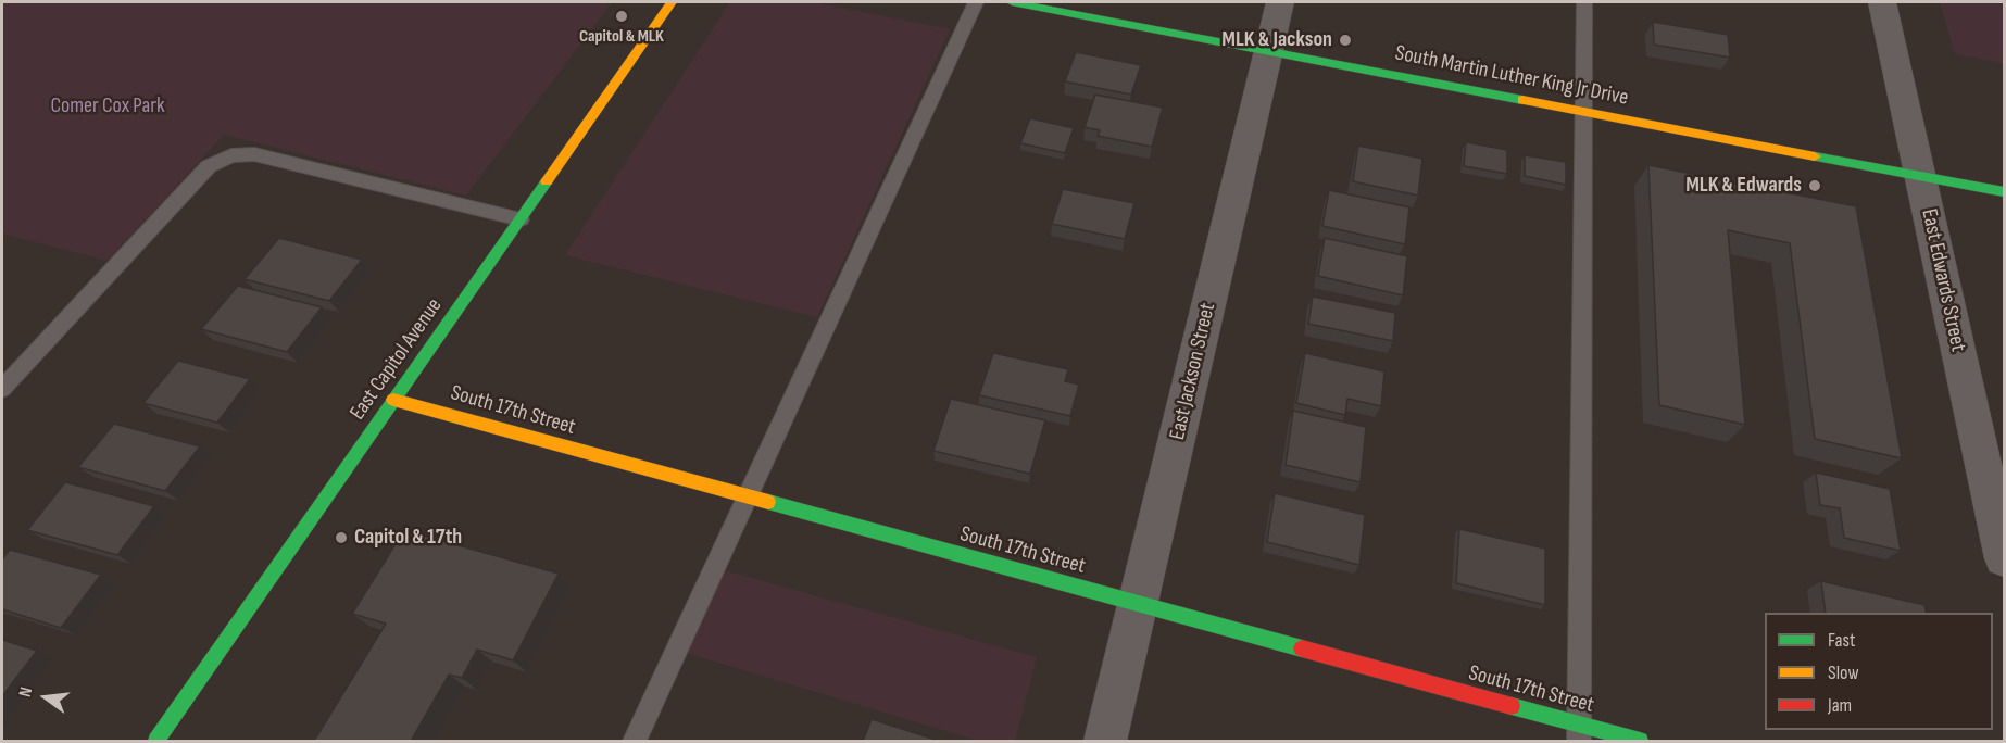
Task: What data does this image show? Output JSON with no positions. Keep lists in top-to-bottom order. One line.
{"streets":{"street":["South Martin Luther King Jr Drive","East Edwards Street","East Capitol Avenue","East Jackson Street","South 17th Street"]},"crossings":[["South Martin Luther King Jr Drive","East Edwards Street"],["South Martin Luther King Jr Drive","East Jackson Street"],["East Capitol Avenue","South 17th Street"],["East Jackson Street","South 17th Street"]],"parks":["Comer Cox Park"],"places":["Capitol & MLK","MLK & Jackson","MLK & Edwards","Capitol & 17th"],"legend":["Fast","Slow","Jam"],"north":"left"}
